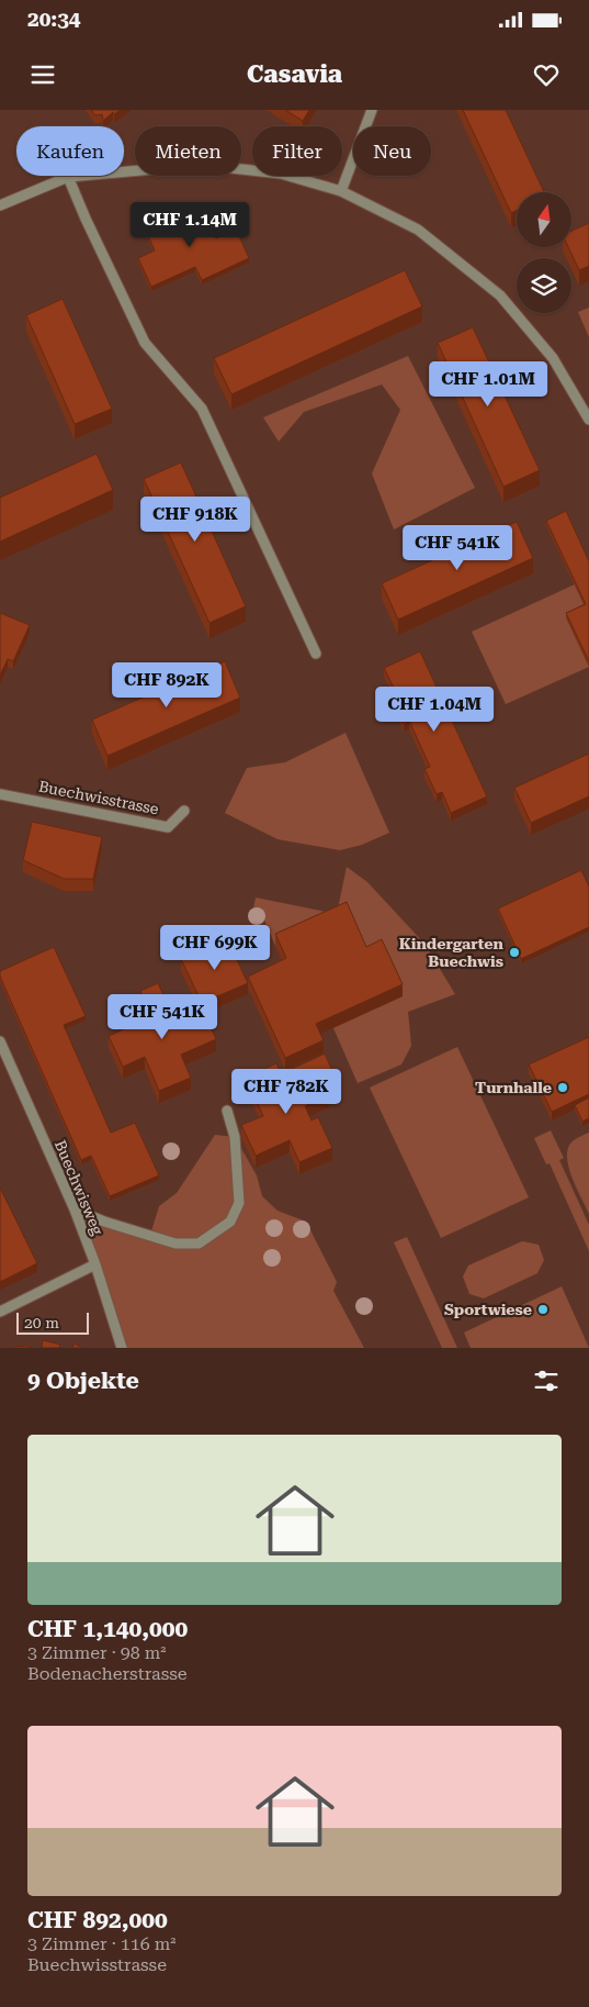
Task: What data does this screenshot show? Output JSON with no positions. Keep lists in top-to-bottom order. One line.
{"streets":{"street":["Buechwisstrasse","Buechwisweg"]},"places":["Kindergarten Buechwis","Turnhalle","Sportwiese"],"scale_bar":"20 m","north":"top","page":{"status":"20:34","header":"Casavia","chip":["Kaufen","Mieten","Filter","Neu"],"price":["CHF 1.14M","CHF 1.01M","CHF 918K","CHF 541K","CHF 892K","CHF 1.04M","CHF 699K","CHF 541K","CHF 782K"],"scale":"20 m","heading":"9 Objekte","list":[{"name":"CHF 1,140,000","note":"3 Zimmer · 98 m² · Bodenacherstrasse"},{"name":"CHF 892,000","note":"3 Zimmer · 116 m² · Buechwisstrasse"}]}}
